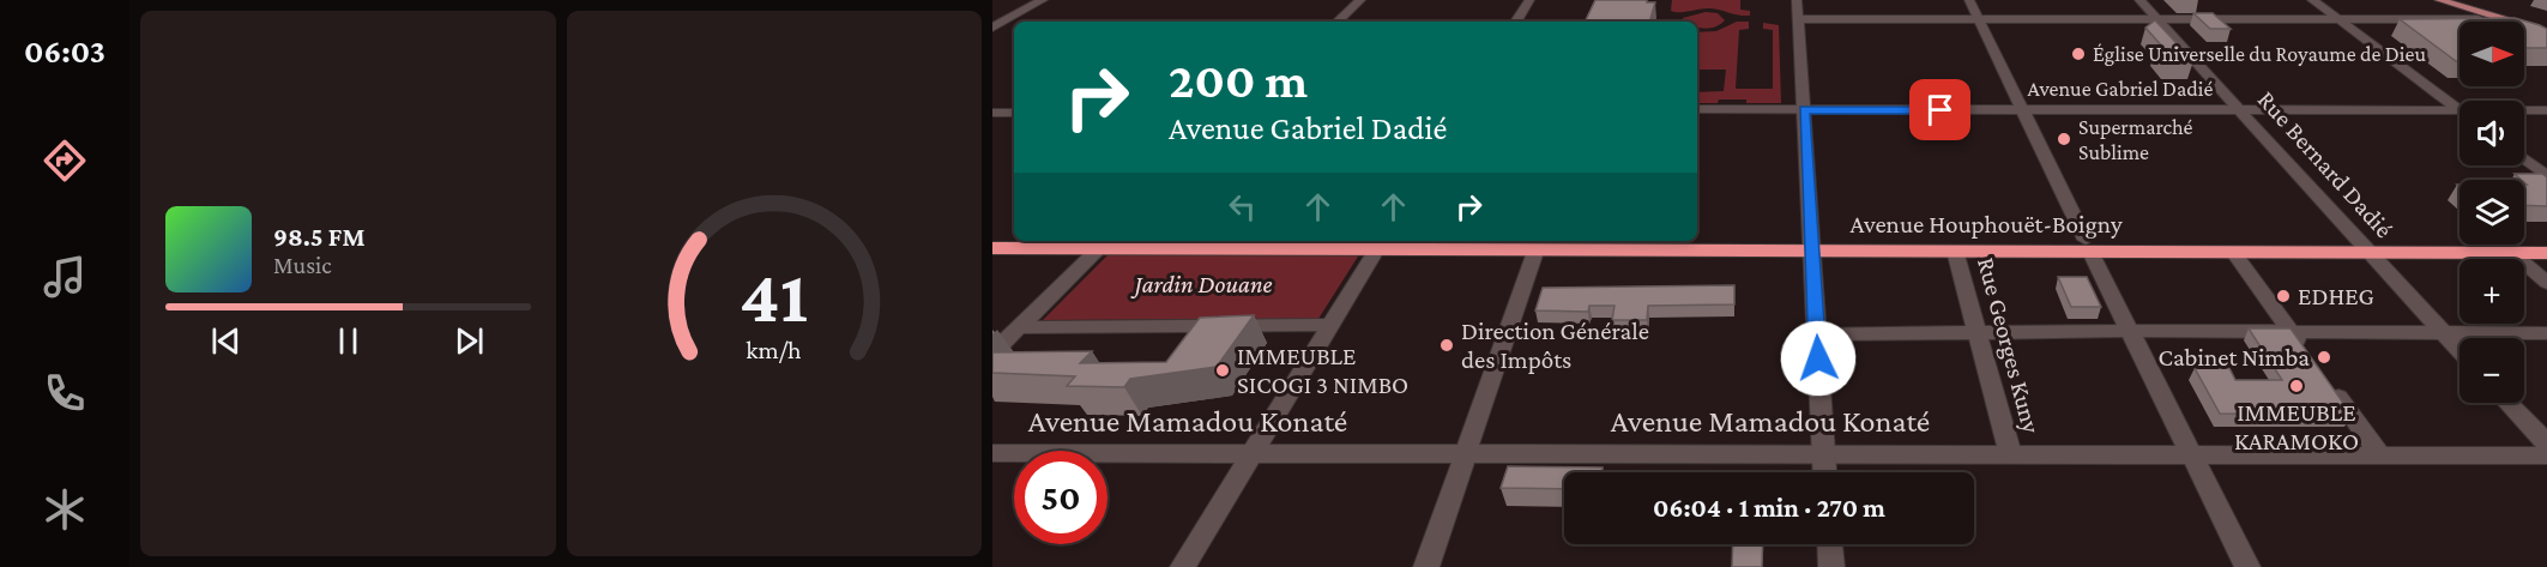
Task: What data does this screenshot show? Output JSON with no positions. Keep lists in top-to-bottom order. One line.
{"streets":{"highway":["Avenue Houphouët-Boigny"],"street":["Avenue Gabriel Dadié","Rue Bernard Dadié","Rue Georges Kuny","Avenue Mamadou Konaté"]},"crossings":[["Avenue Gabriel Dadié","Rue Bernard Dadié"],["Rue Bernard Dadié","Avenue Houphouët-Boigny"],["Avenue Houphouët-Boigny","Rue Georges Kuny"],["Rue Georges Kuny","Avenue Mamadou Konaté"]],"parks":["Jardin Douane"],"places":["Église Universelle du Royaume de Dieu","Supermarché Sublime","EDHEG","Direction Générale des Impôts","Cabinet Nimba","IMMEUBLE SICOGI 3 NIMBO","IMMEUBLE KARAMOKO"],"north":"right","page":{"tabs":"06:03","map_buttons":["+","−"],"turn":["200 m","Avenue Gabriel Dadié"],"song":["98.5 FM","Music"],"limit":"50","trip":"06:04 · 1 min · 270 m","gauge":["41","km/h"]}}
